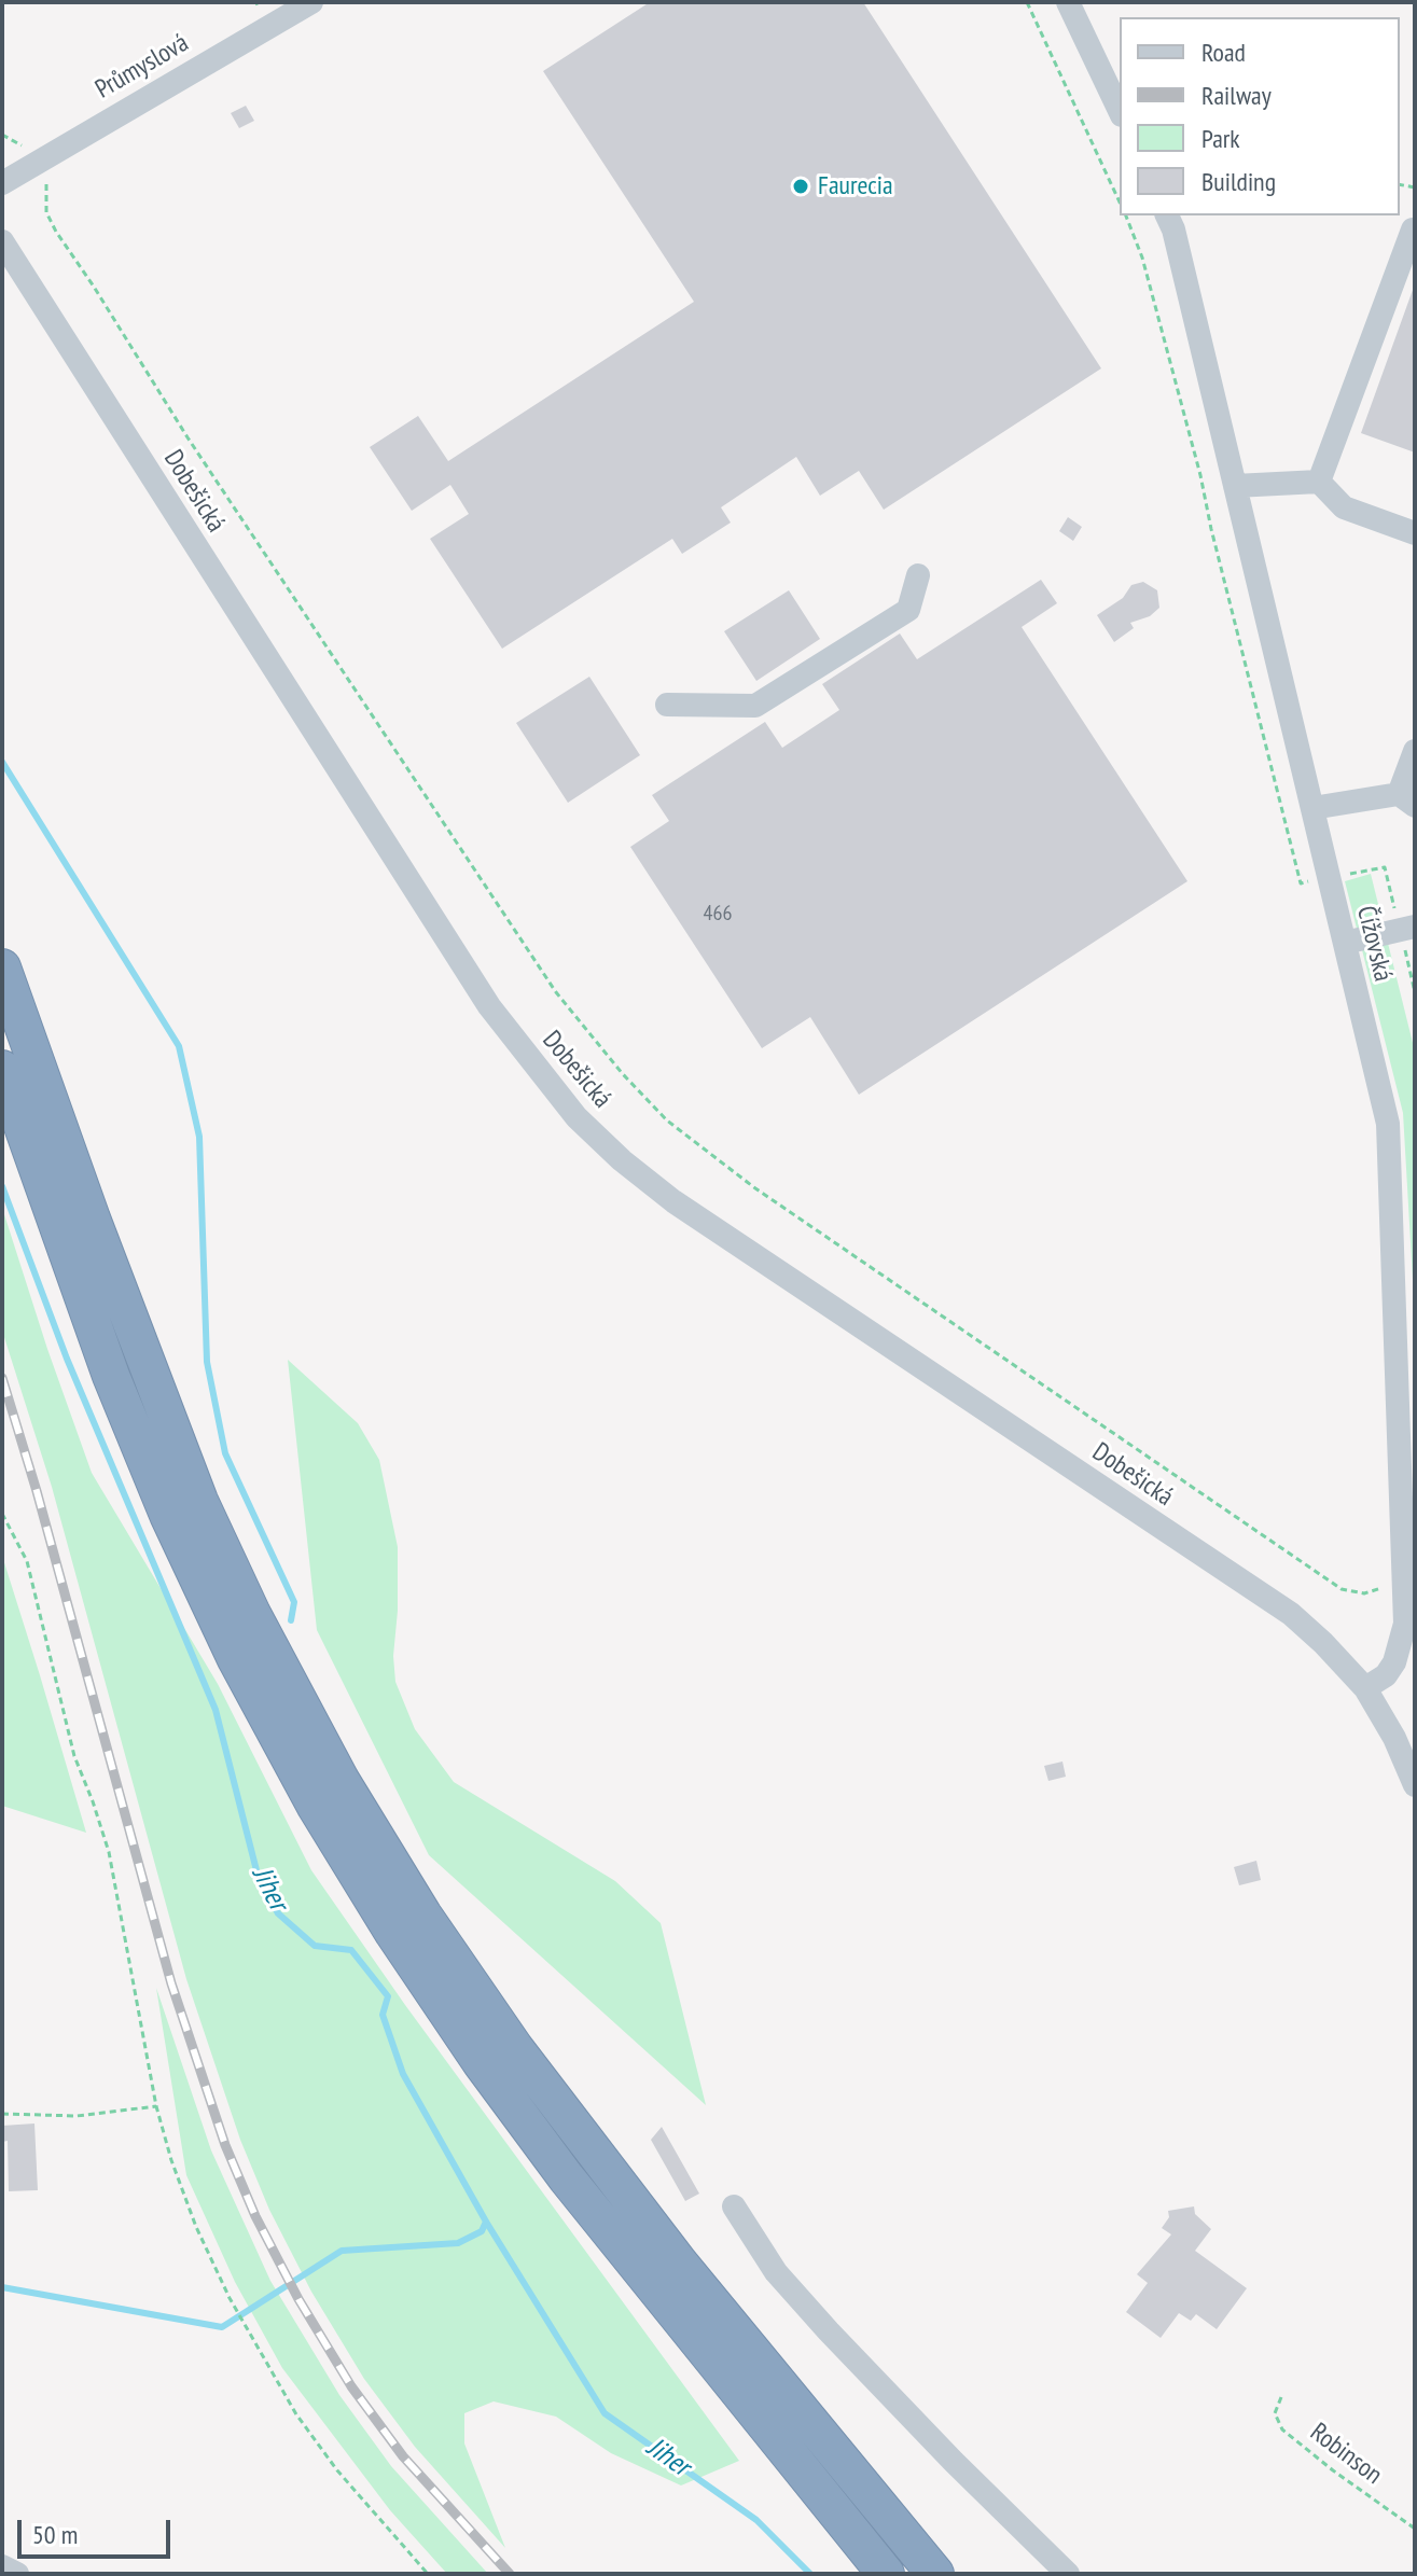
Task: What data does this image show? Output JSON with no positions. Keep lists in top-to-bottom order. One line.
{"streets":{"street":["Průmyslová","Dobešická","Čížovská"],"path":["Robinson"]},"crossings":[["Dobešická","Čížovská"]],"water":["Jiher"],"places":["Faurecia"],"house_numbers":["466"],"legend":["Road","Railway","Park","Building"],"scale_bar":"50 m"}
